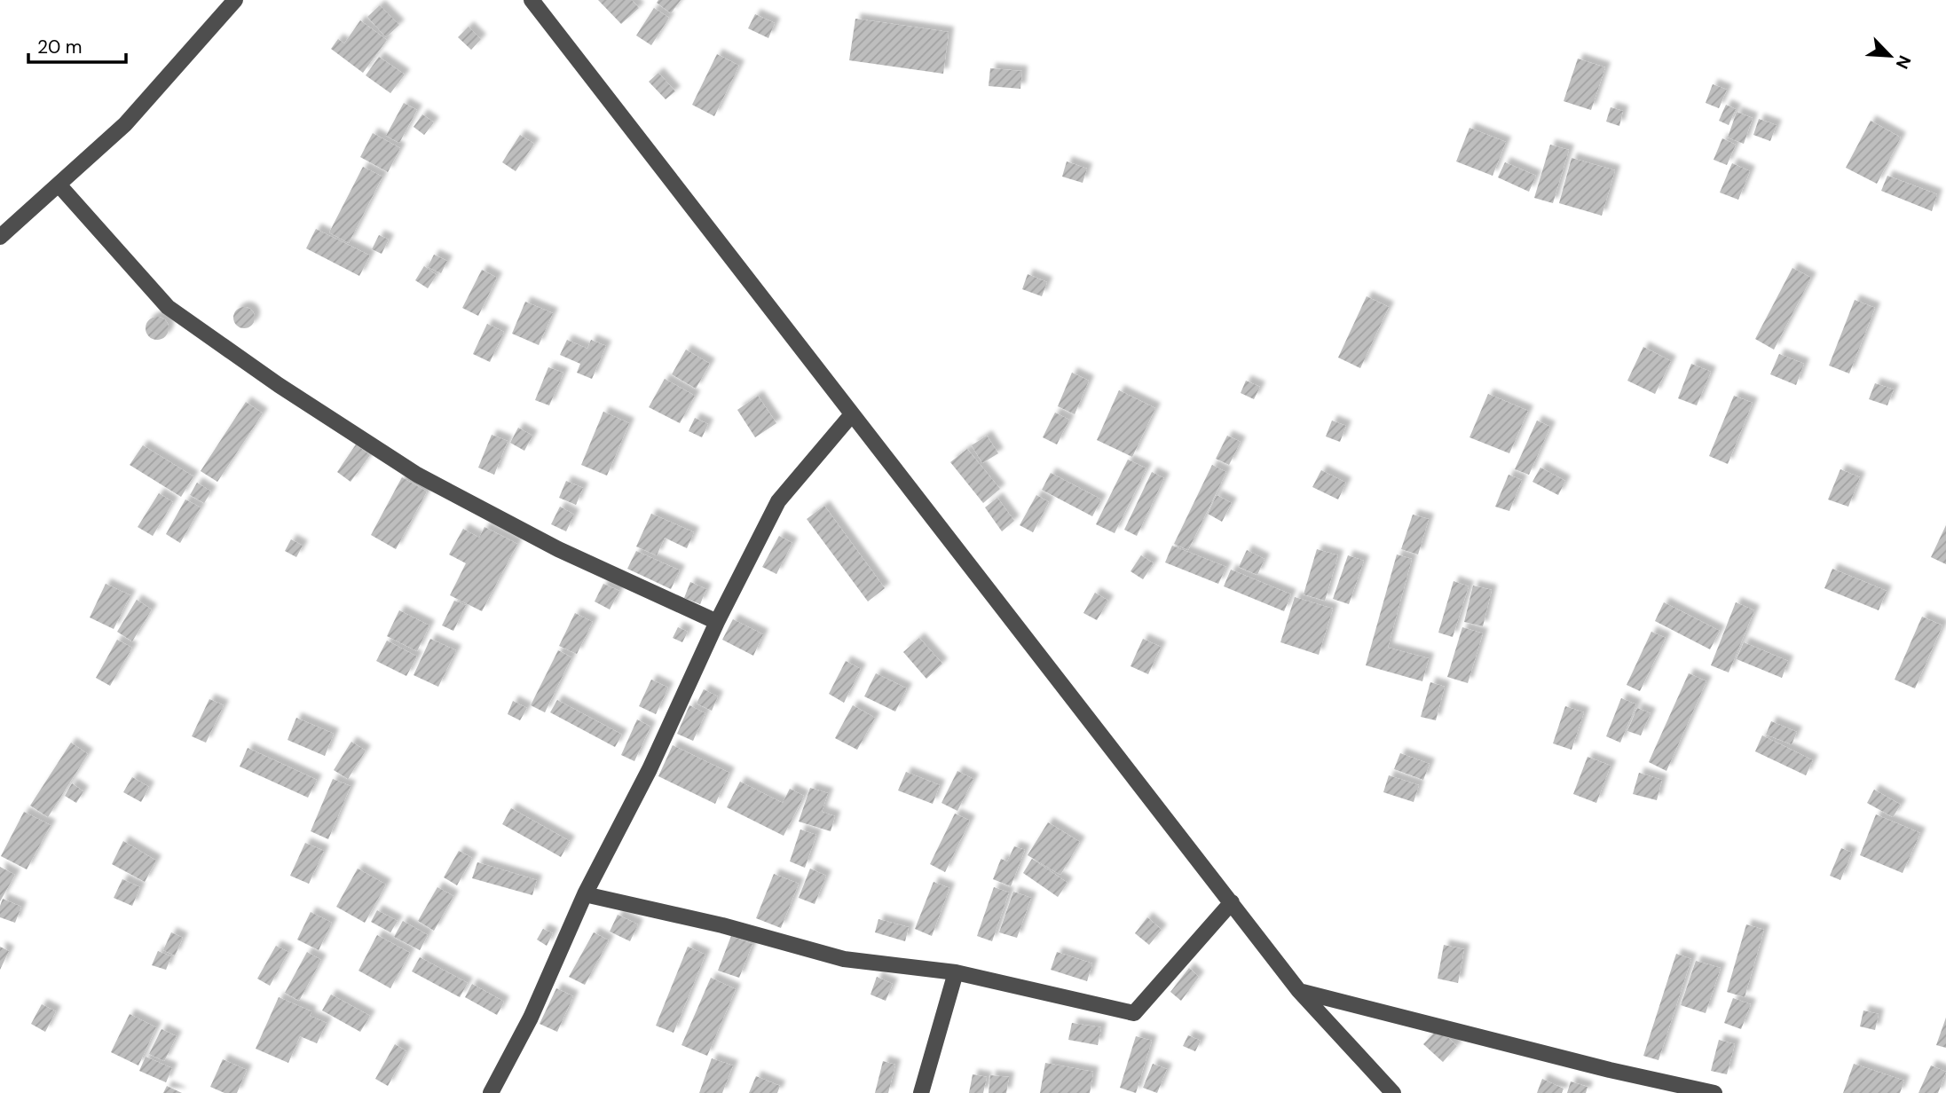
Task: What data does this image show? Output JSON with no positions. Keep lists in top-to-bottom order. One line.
{"scale_bar":"20 m","north":"bottom right"}
